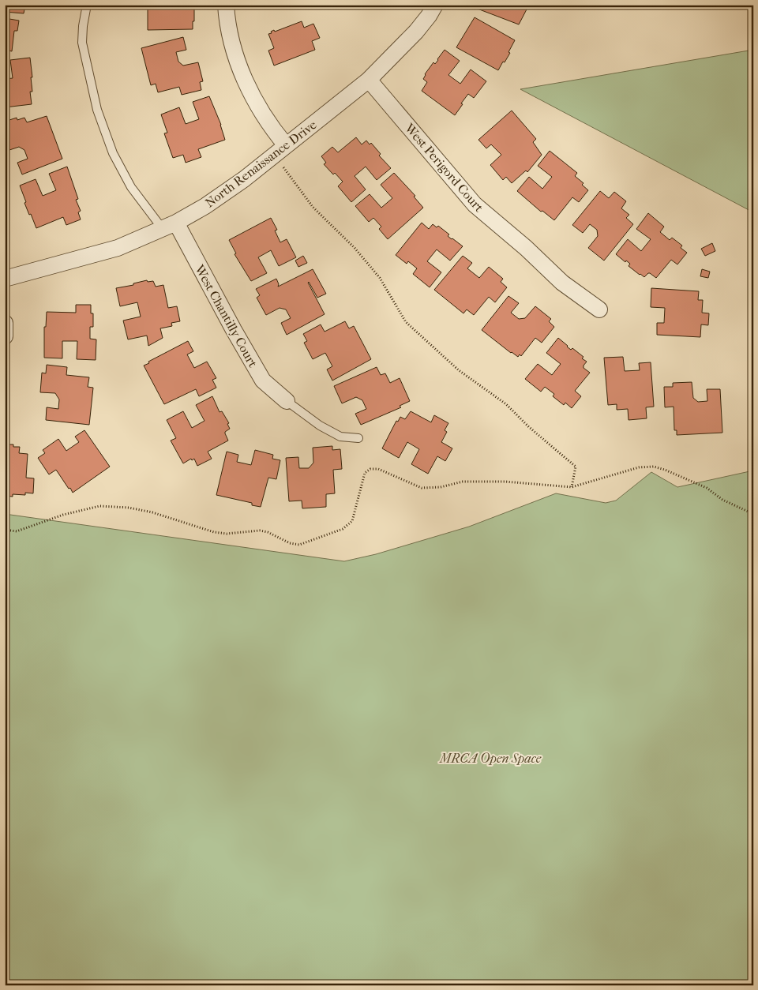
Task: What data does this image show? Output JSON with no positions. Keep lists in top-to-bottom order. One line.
{"streets":{"street":["North Renaissance Drive","West Perigord Court","West Chantilly Court"]},"crossings":[["North Renaissance Drive","West Perigord Court"],["North Renaissance Drive","West Chantilly Court"]],"parks":["MRCA Open Space"]}
